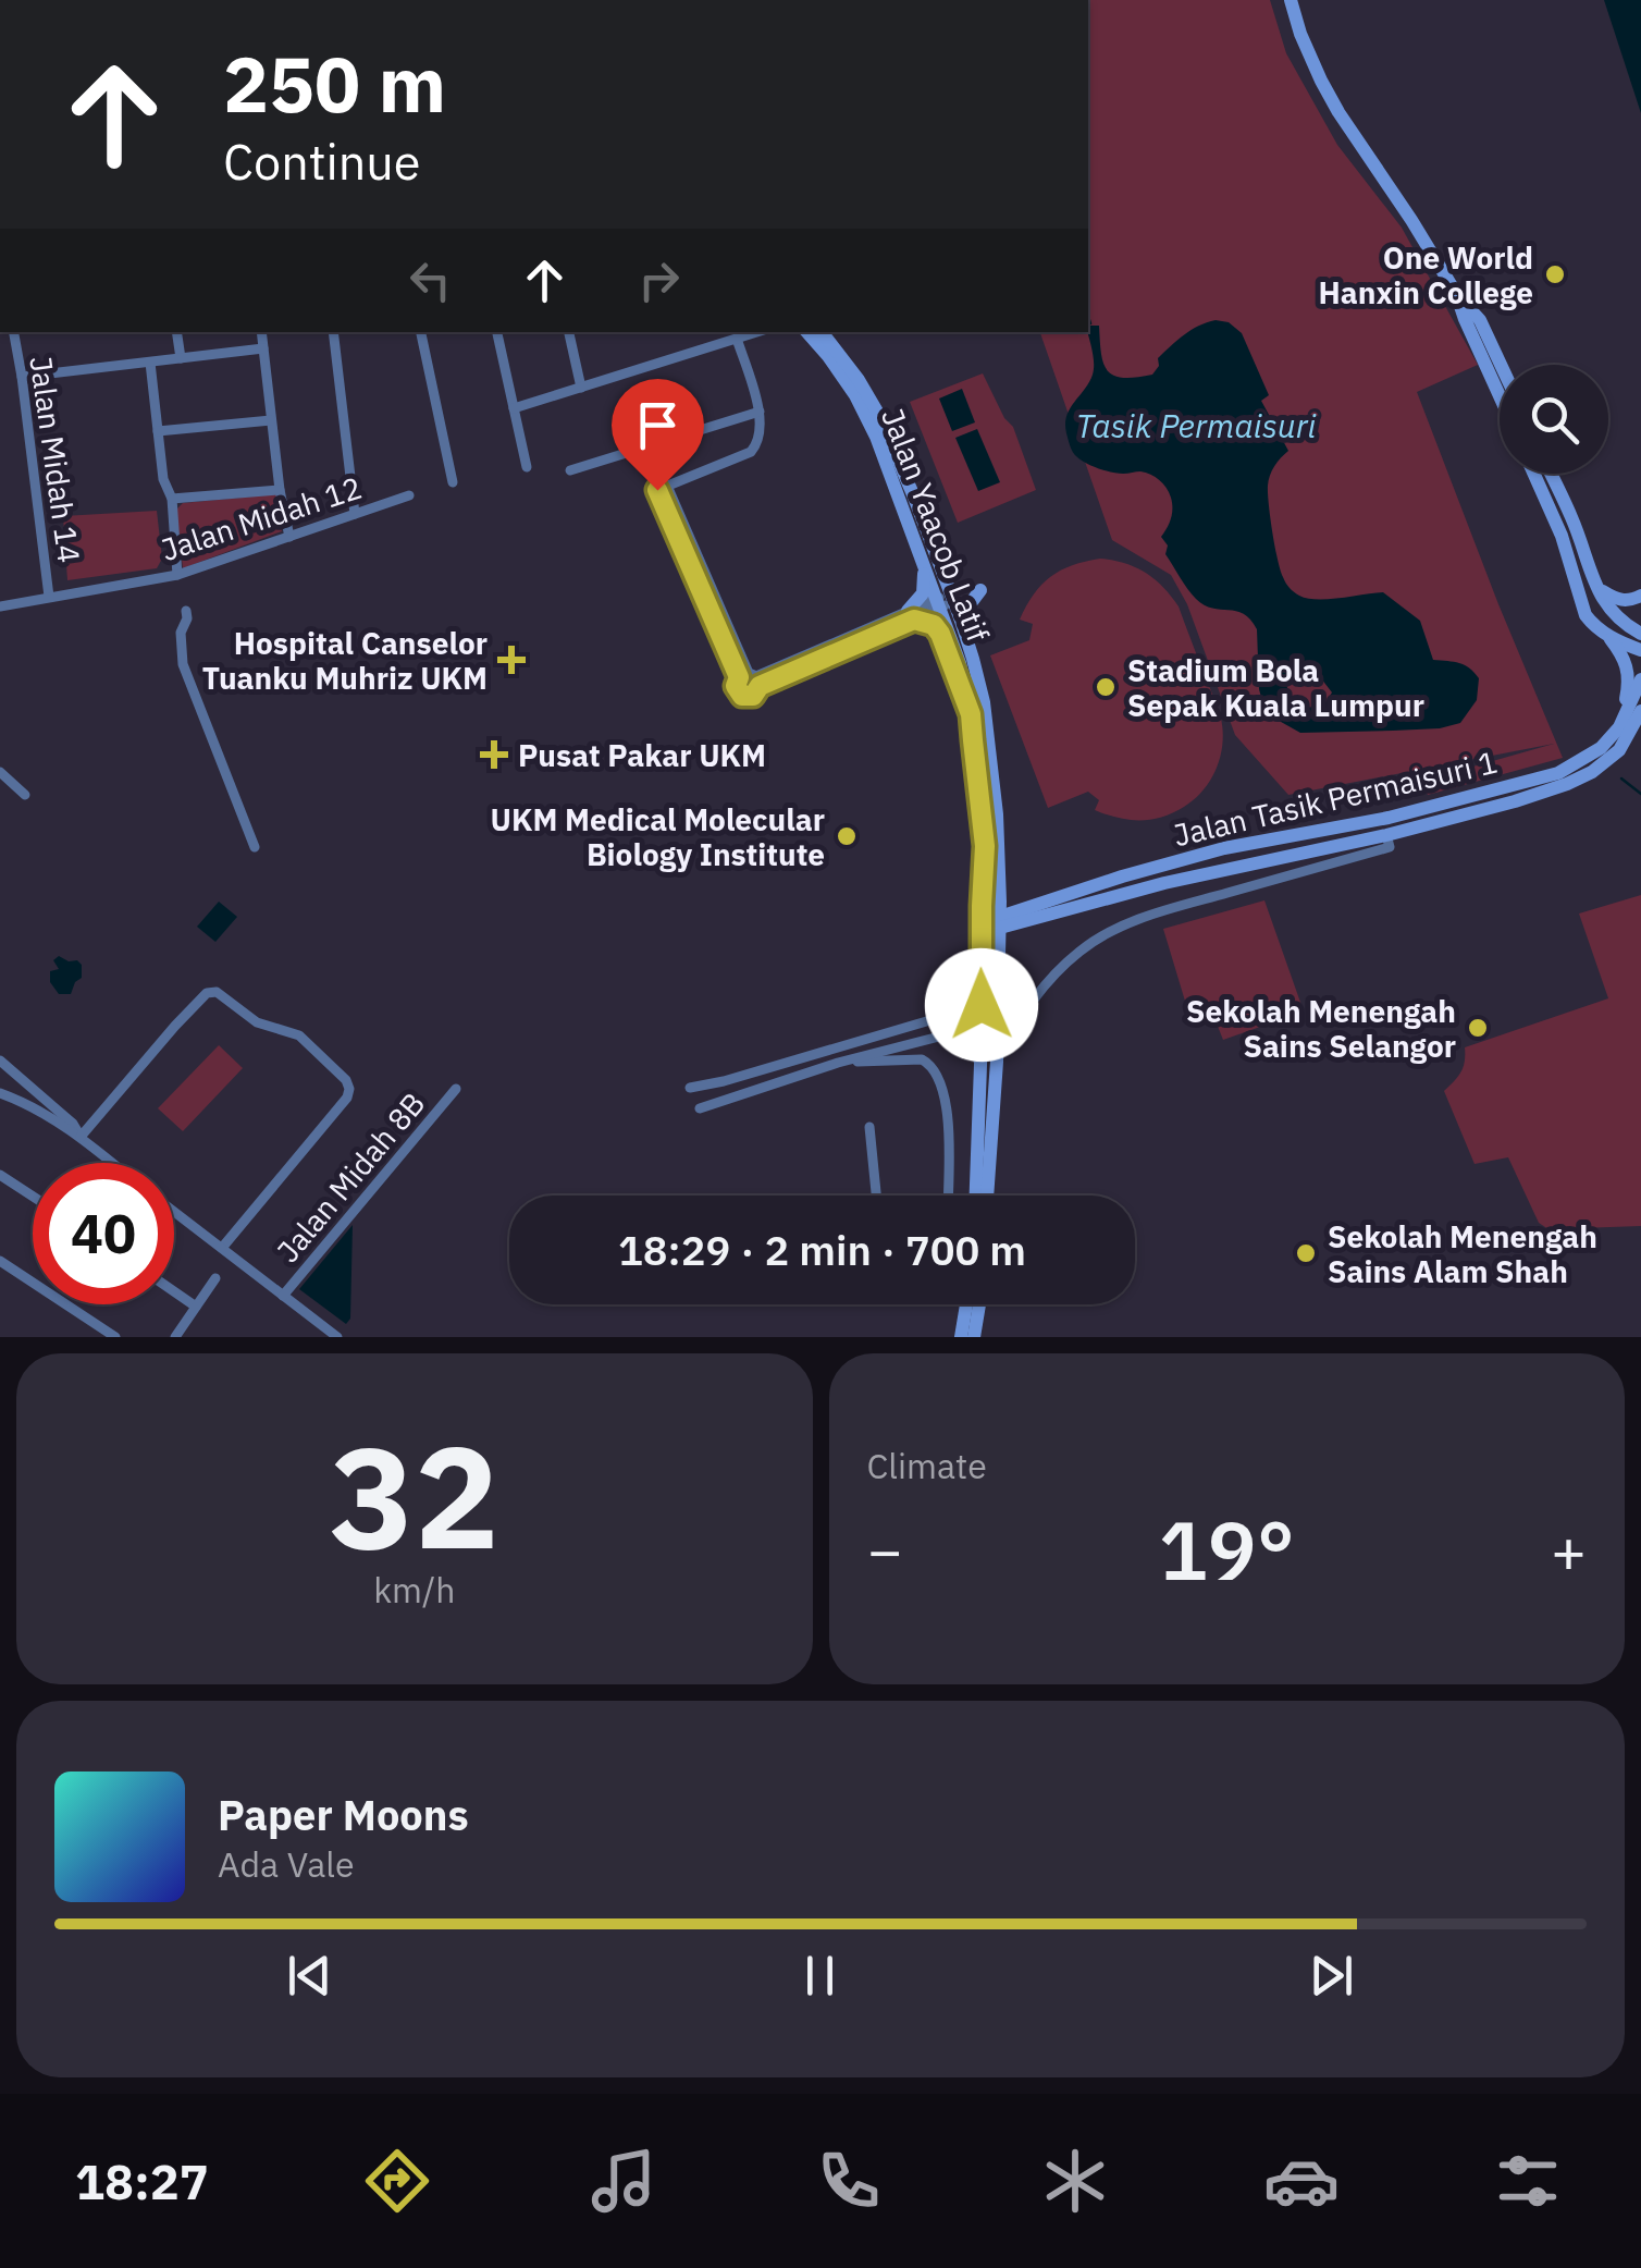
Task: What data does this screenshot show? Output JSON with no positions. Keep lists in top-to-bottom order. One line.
{"streets":{"street":["Jalan Midah 14","Jalan Midah 12","Jalan Yaacob Latif","Jalan Tasik Permaisuri 1","Jalan Midah 8B"]},"crossings":[["Jalan Midah 14","Jalan Midah 12"],["Jalan Yaacob Latif","Jalan Tasik Permaisuri 1"]],"water":["Tasik Permaisuri"],"places":{"other":["One World Hanxin College","Stadium Bola Sepak Kuala Lumpur","UKM Medical Molecular Biology Institute","Sekolah Menengah Sains Selangor","Sekolah Menengah Sains Alam Shah"],"health":["Hospital Canselor Tuanku Muhriz UKM","Pusat Pakar UKM"]},"page":{"turn":["250 m","Continue"],"limit":"40","trip":"18:29 · 2 min · 700 m","tile":[["32","km/h"],"Climate"],"heat":["−","19°","+"],"song":["Paper Moons","Ada Vale"],"tabs":"18:27"}}
